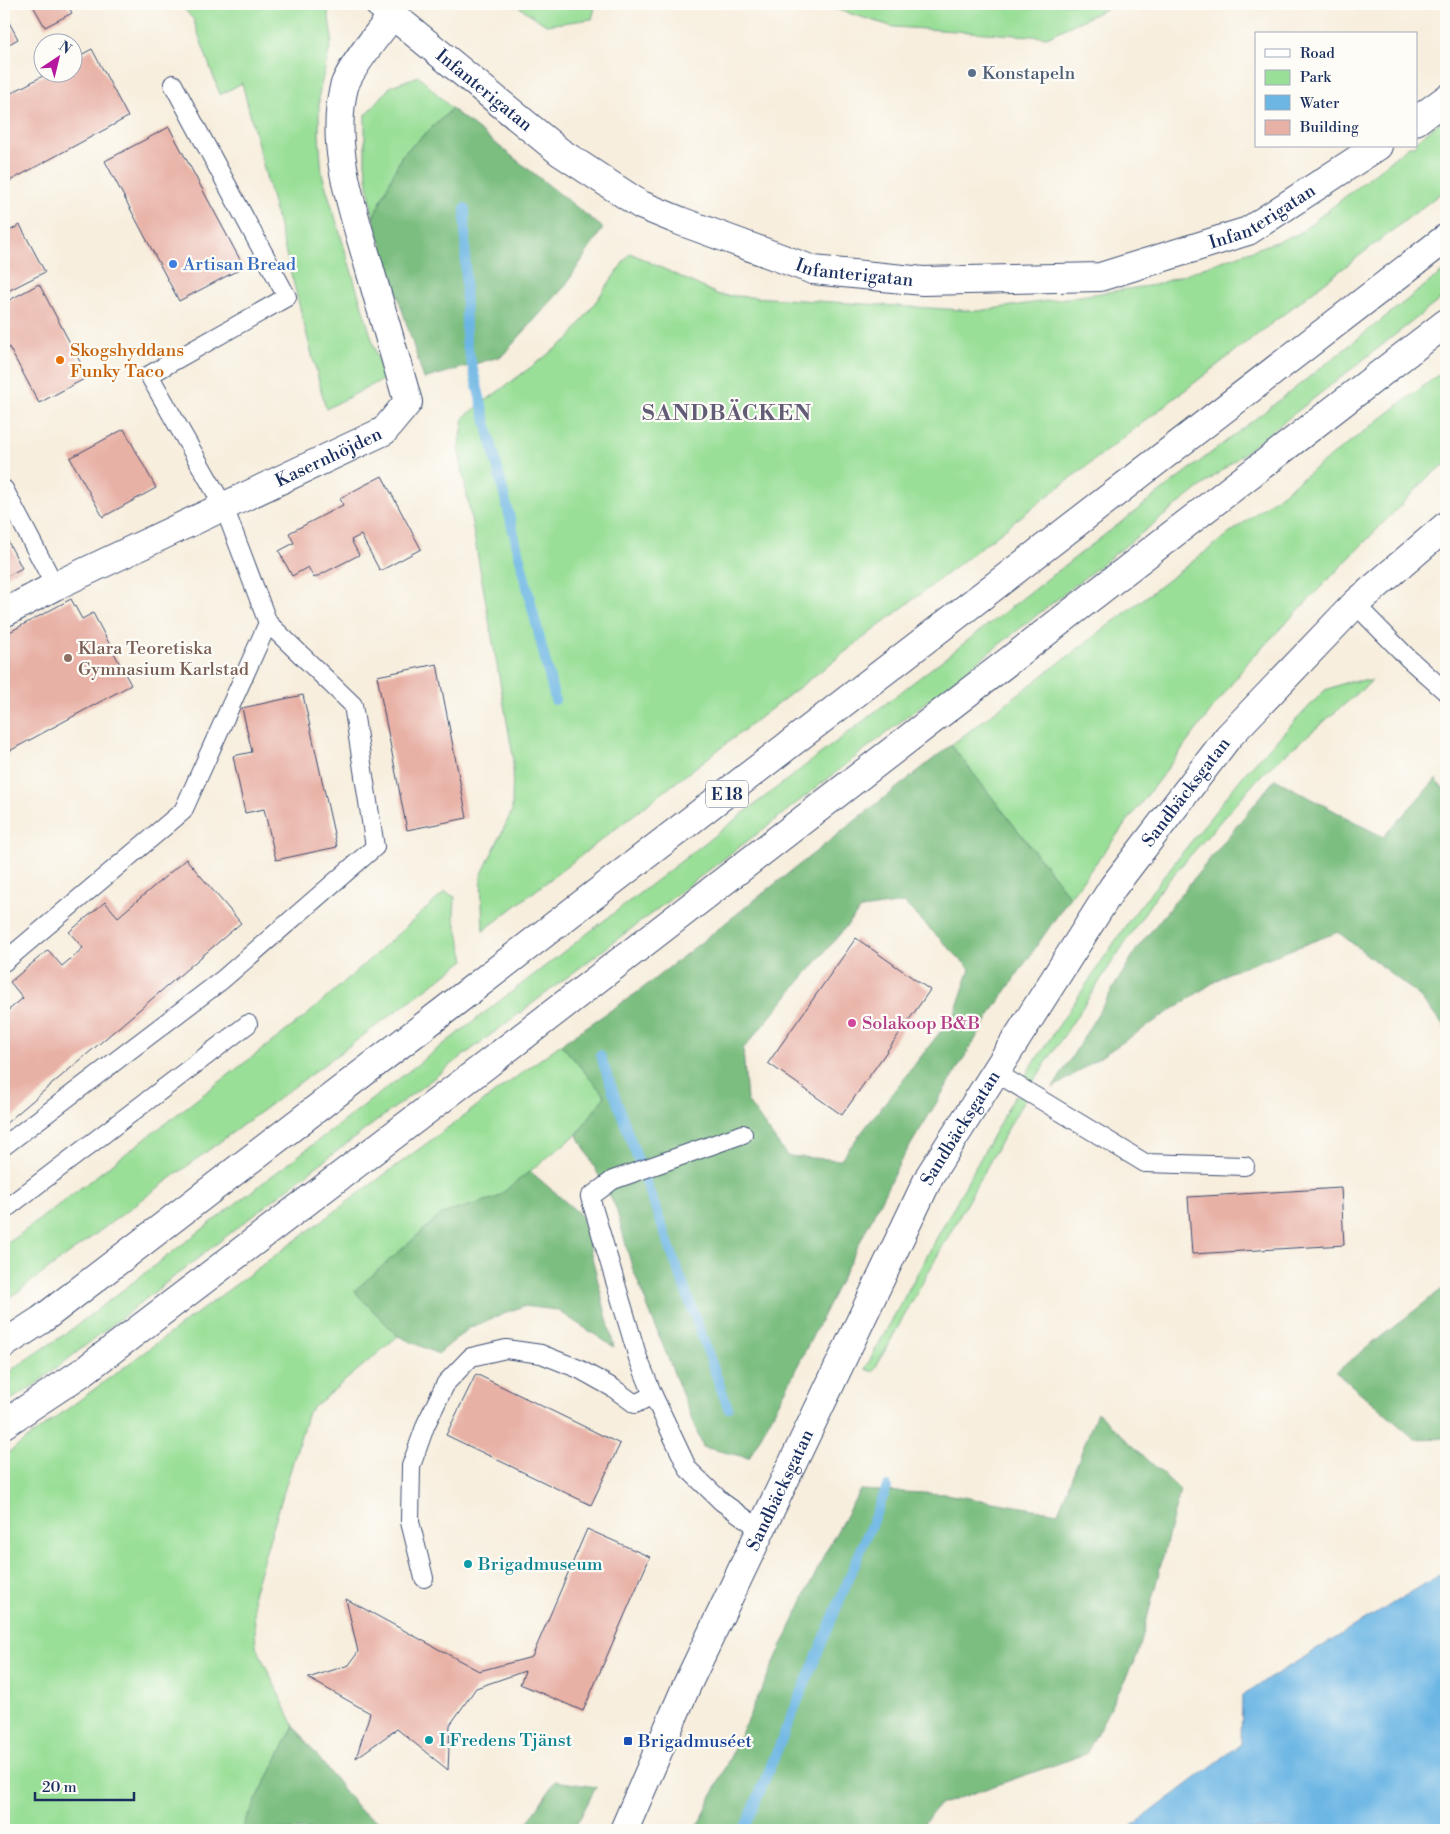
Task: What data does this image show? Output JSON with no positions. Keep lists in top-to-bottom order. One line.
{"streets":{"main road":["Infanterigatan","Kasernhöjden","Sandbäcksgatan","E 18"]},"crossings":[["Infanterigatan","Kasernhöjden"]],"districts":["SANDBÄCKEN"],"places":{"other":["Konstapeln","Artisan Bread","Skogshyddans Funky Taco","Klara Teoretiska Gymnasium Karlstad","Solakoop B&B","Brigadmuseum","I Fredens Tjänst"],"transit":["Brigadmuséet"]},"legend":["Road","Park","Water","Building"],"scale_bar":"20 m","north":"top right"}
